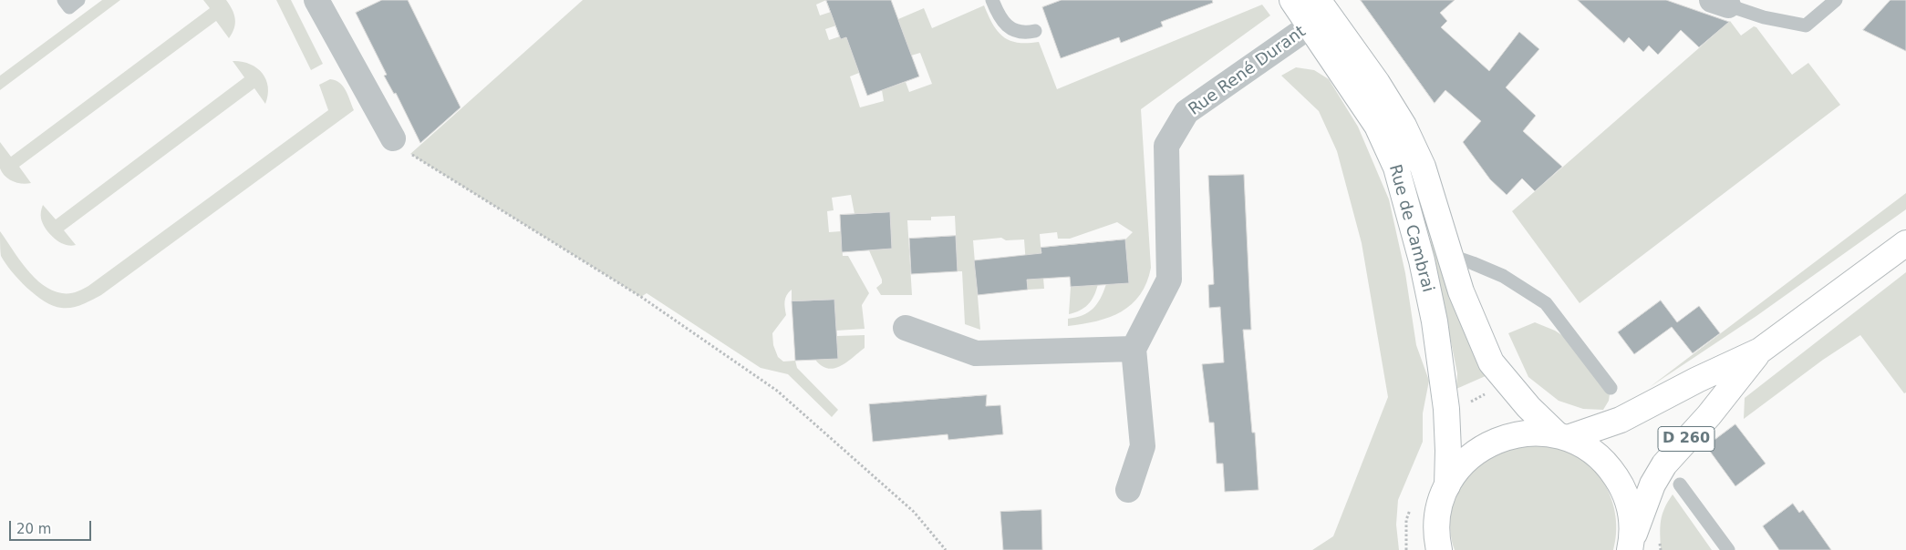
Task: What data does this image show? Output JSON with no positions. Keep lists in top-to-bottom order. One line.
{"streets":{"main road":["Rue de Cambrai","D 260"],"street":["Rue René Durant"]},"crossings":[["Rue René Durant","Rue de Cambrai"],["Rue de Cambrai","D 260"]],"scale_bar":"20 m"}
